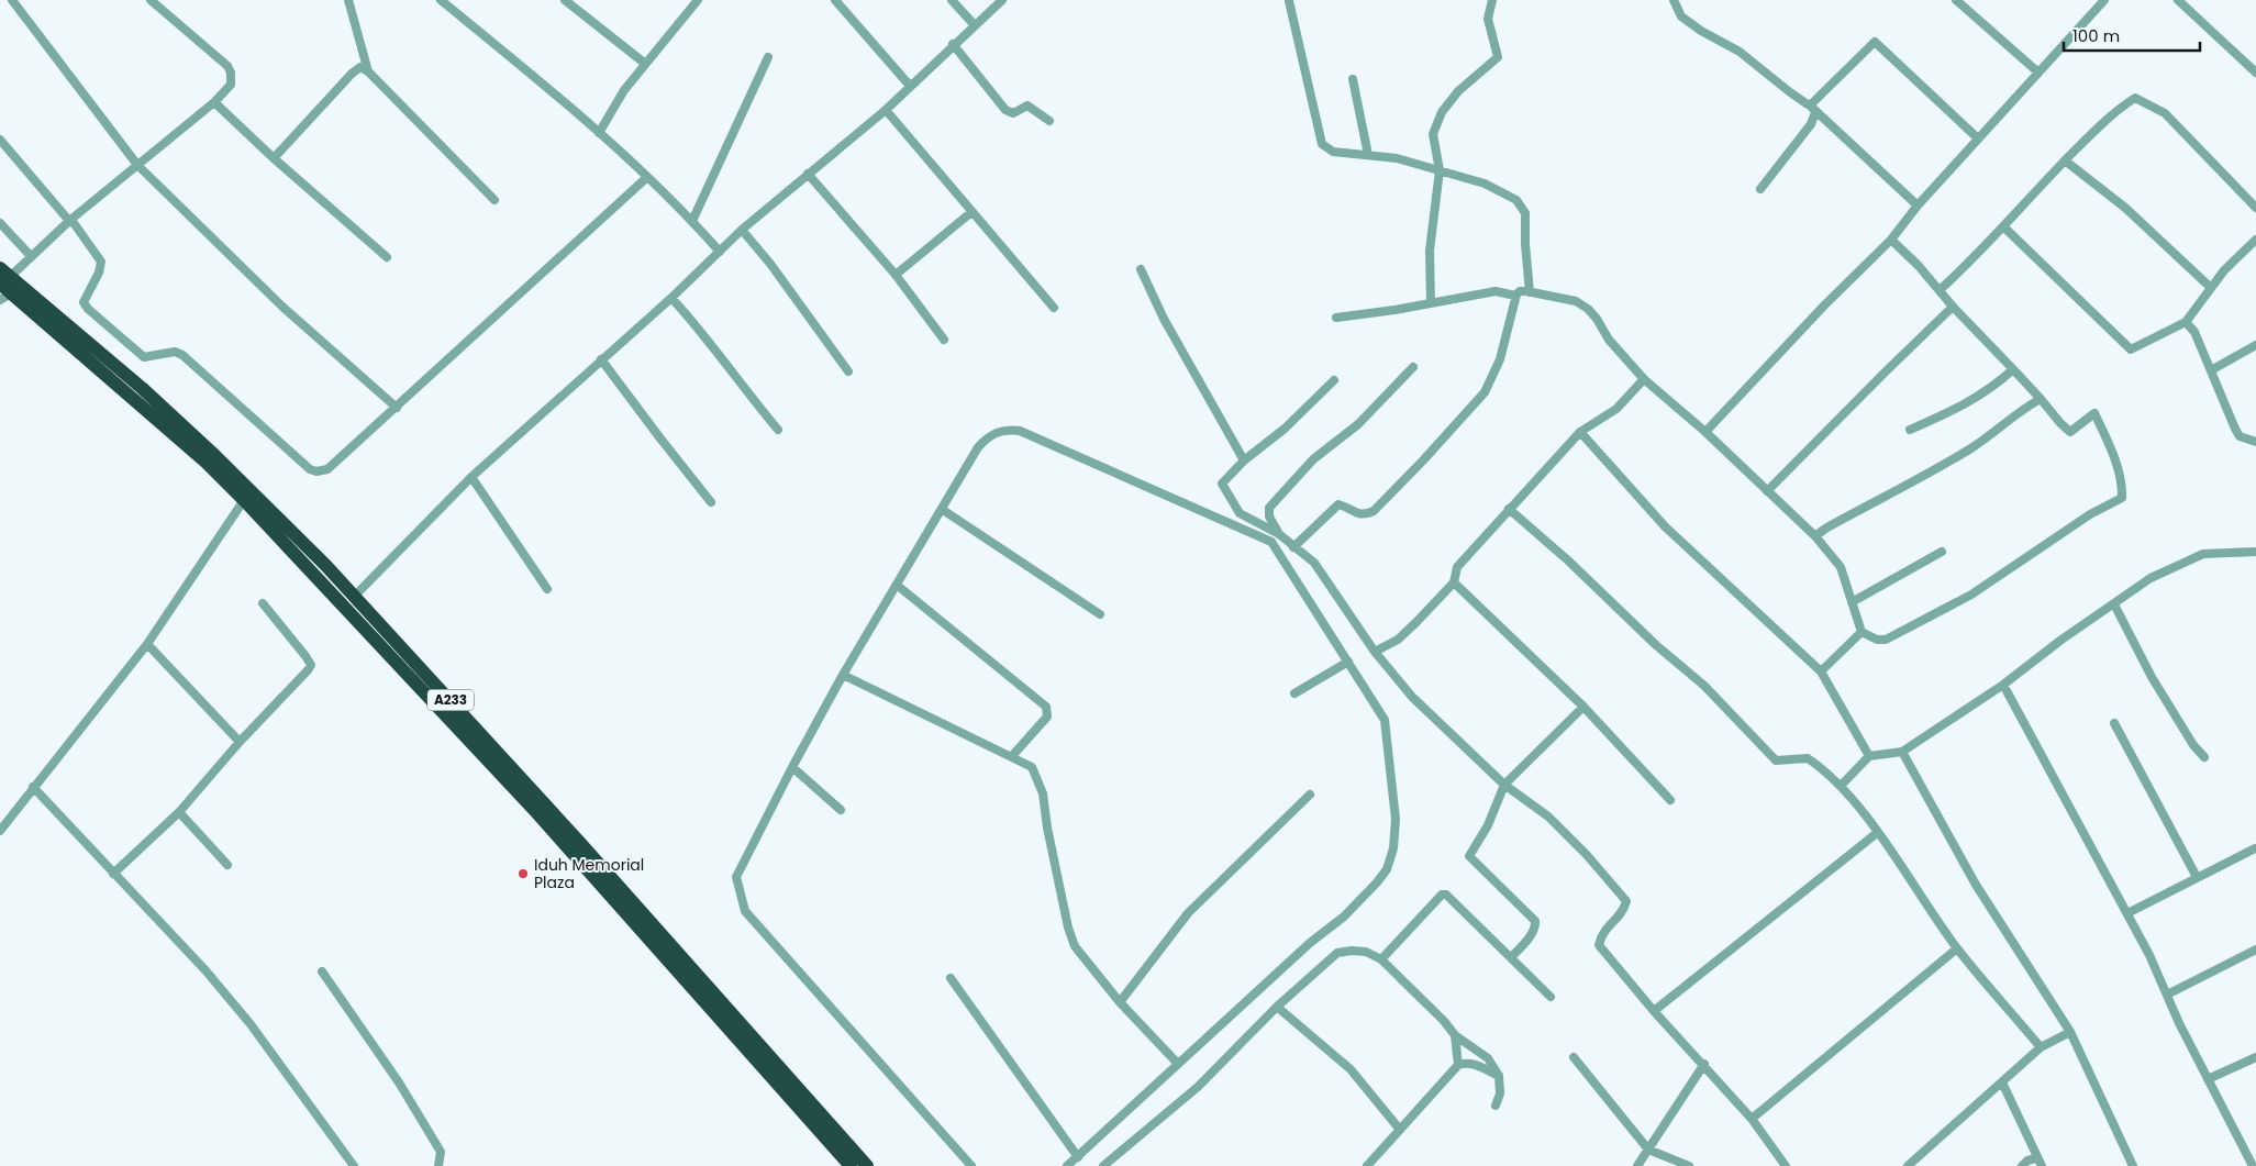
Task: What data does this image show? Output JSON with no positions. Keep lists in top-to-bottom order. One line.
{"streets":{"highway":["A233"]},"places":["Iduh Memorial Plaza"],"scale_bar":"100 m"}
